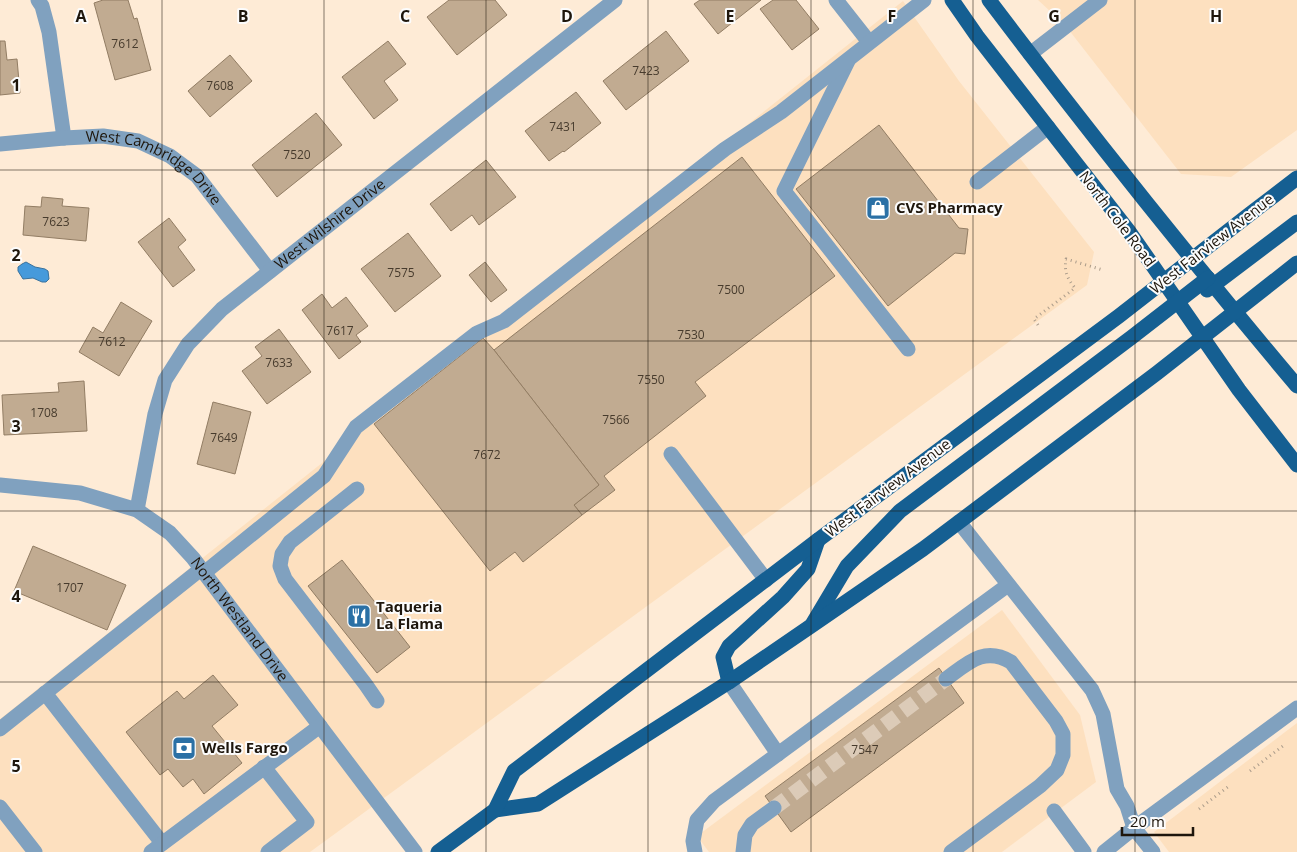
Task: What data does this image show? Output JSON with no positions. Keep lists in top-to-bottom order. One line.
{"streets":{"main road":["North Cole Road","West Fairview Avenue"],"street":["West Cambridge Drive","West Wilshire Drive","North Westland Drive"]},"crossings":[["West Cambridge Drive","West Wilshire Drive"],["North Cole Road","West Fairview Avenue"],["West Wilshire Drive","North Westland Drive"]],"places":{"shop":["CVS Pharmacy"],"restaurant":["Taqueria La Flama"],"bank":["Wells Fargo"]},"house_numbers":["7612","7423","7608","7431","7520","7623","7575","7500","7617","7530","7612","7633","7550","1708","7566","7649","7672","1707","7547"],"scale_bar":"20 m","grid":{"columns":["A","B","C","D","E","F","G","H"],"rows":["1","2","3","4","5"]}}
